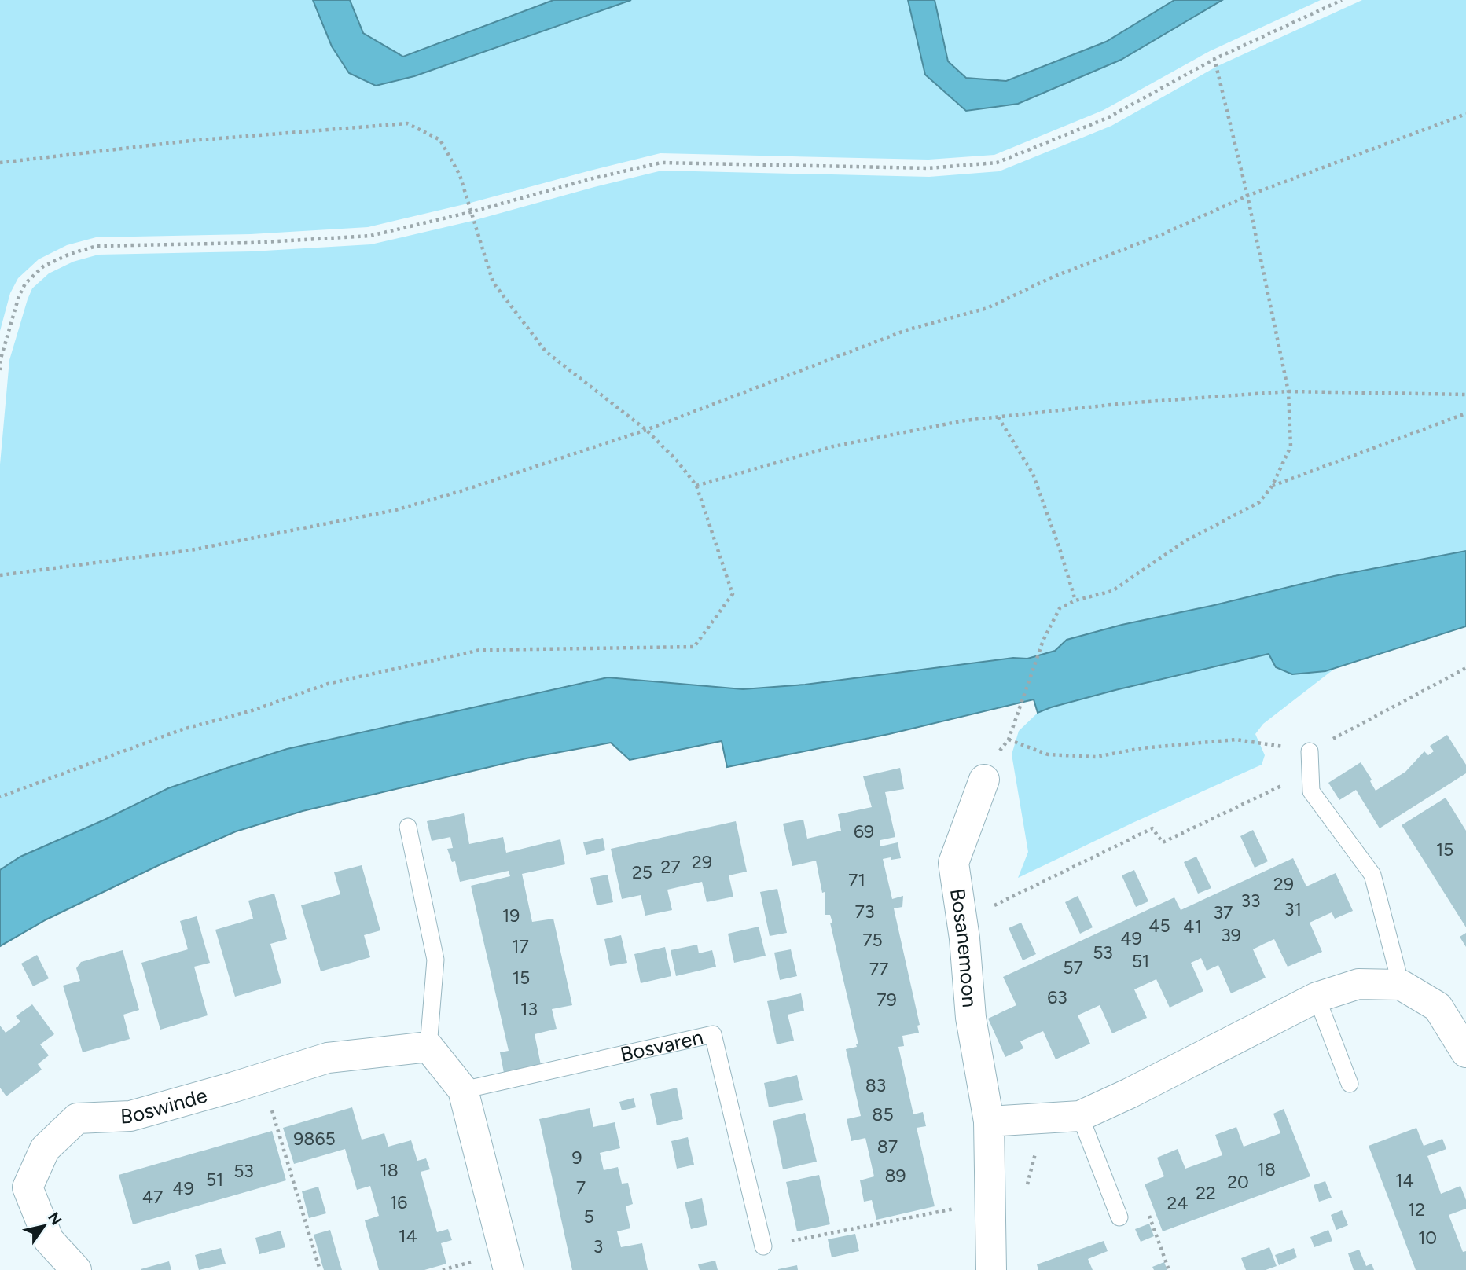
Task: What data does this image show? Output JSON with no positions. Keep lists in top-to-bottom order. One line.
{"streets":{"street":["Bosanemoon","Boswinde"],"lane":["Bosvaren"]},"house_numbers":["69","15","29","27","25","71","29","33","31","73","37","19","45","41","39","49","75","17","53","51","57","77","15","63","79","13","83","85","9865","87","9","18","18","53","89","51","14","20","7","49","22","47","16","24","12","5","14","10","3"],"north":"top right"}
